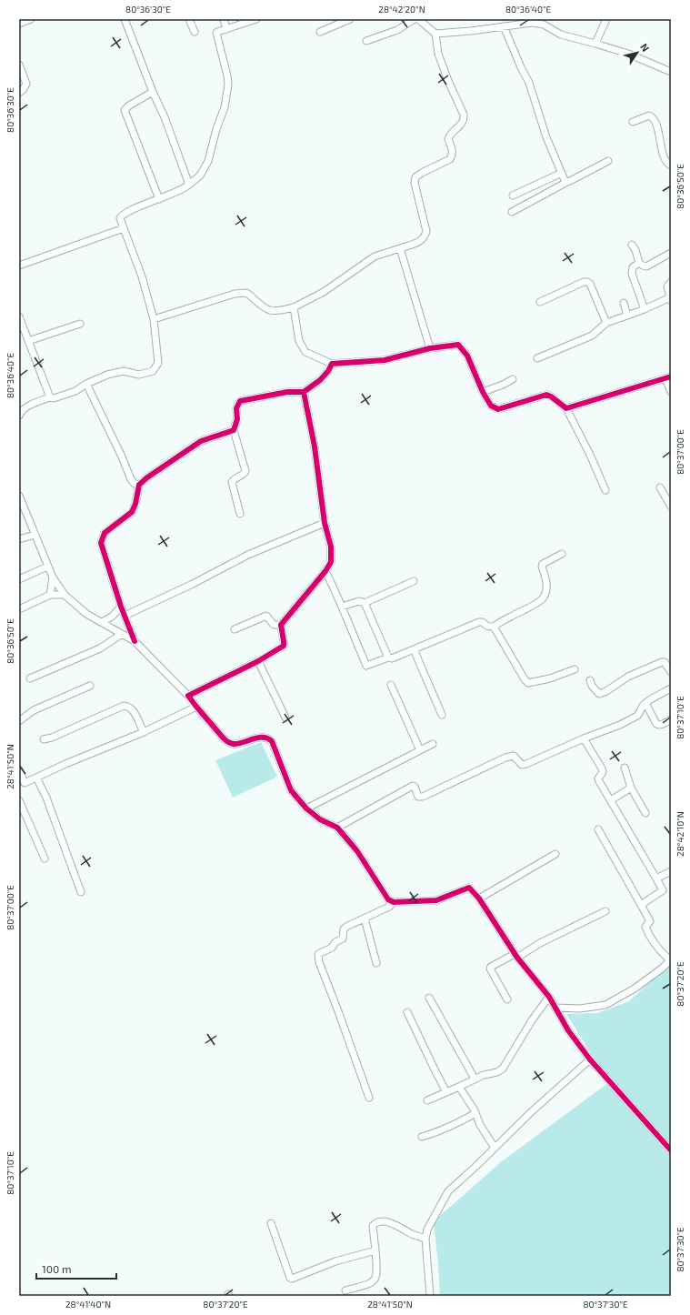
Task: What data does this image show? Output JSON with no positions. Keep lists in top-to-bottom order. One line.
{"scale_bar":"100 m","north":"top right","coordinates":["80°36'30\"E","28°42'20\"N","80°36'40\"E","80°36'50\"E","80°37'00\"E","80°37'10\"E","28°41'50\"N","28°42'10\"N","80°37'20\"E","80°37'30\"E","28°41'40\"N"]}
